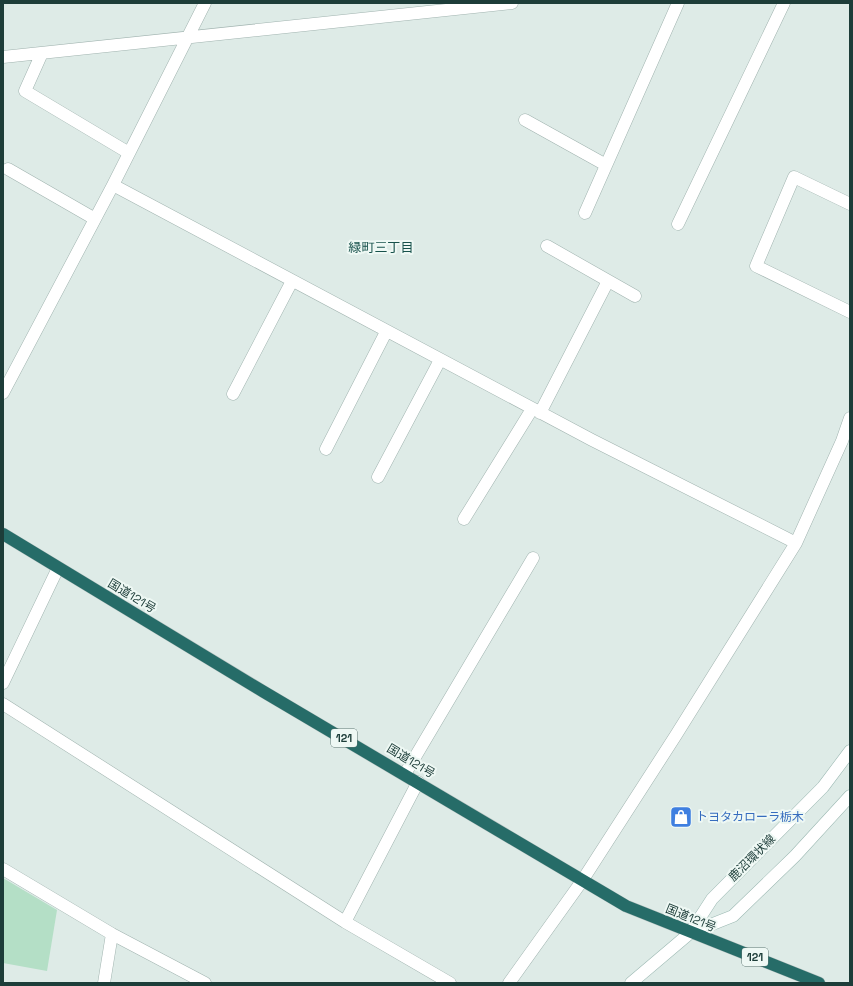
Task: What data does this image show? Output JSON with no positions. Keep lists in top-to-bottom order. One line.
{"streets":{"highway":["国道121号","121"],"street":["鹿沼環状線"]},"crossings":[["国道121号","鹿沼環状線"]],"districts":["緑町三丁目"],"places":{"shop":["トヨタカローラ栃木"]}}
